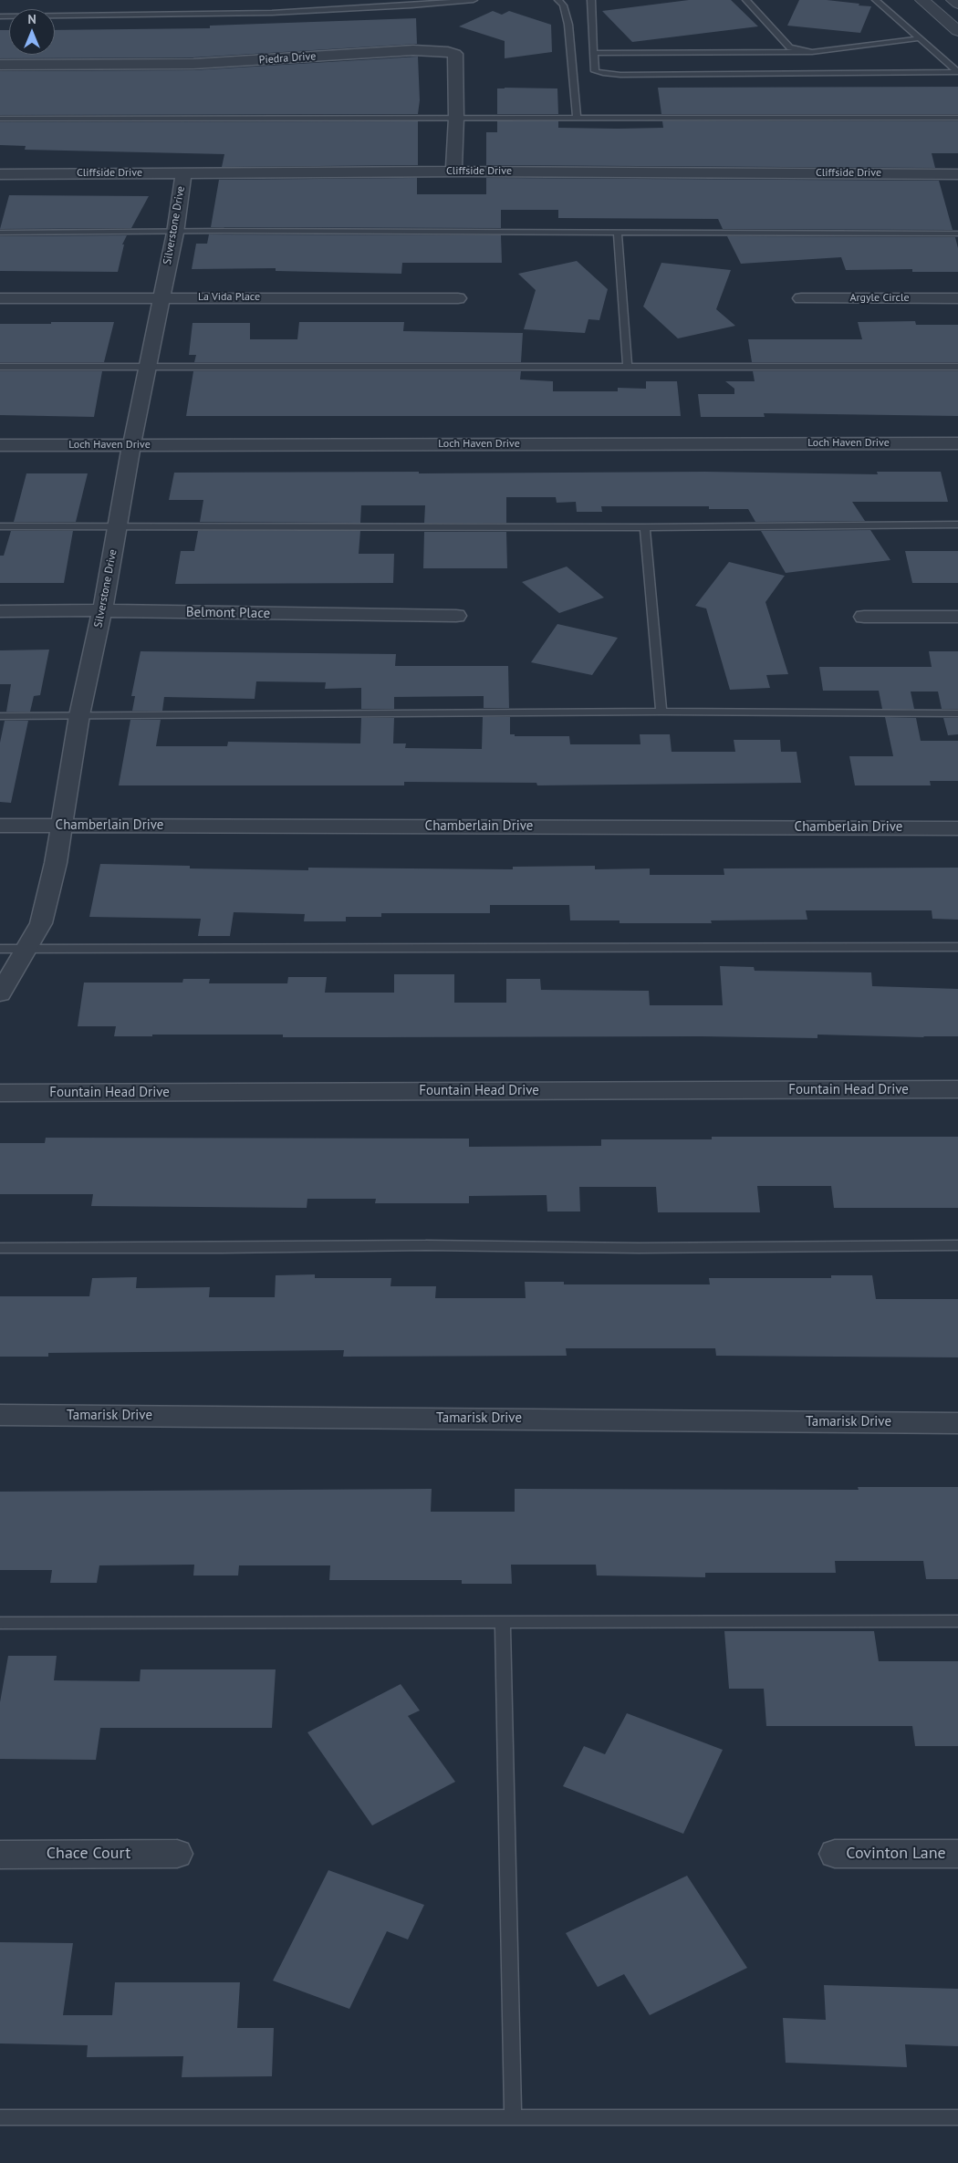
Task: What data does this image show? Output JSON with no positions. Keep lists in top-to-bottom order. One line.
{"streets":{"street":["Piedra Drive","Cliffside Drive","Silverstone Drive","La Vida Place","Argyle Circle","Loch Haven Drive","Belmont Place","Chamberlain Drive","Fountain Head Drive","Tamarisk Drive","Chace Court","Covinton Lane"]},"crossings":[["Piedra Drive","Cliffside Drive"],["Cliffside Drive","Silverstone Drive"],["Silverstone Drive","La Vida Place"],["Silverstone Drive","Loch Haven Drive"],["Silverstone Drive","Belmont Place"],["Silverstone Drive","Chamberlain Drive"]],"north":"top"}
